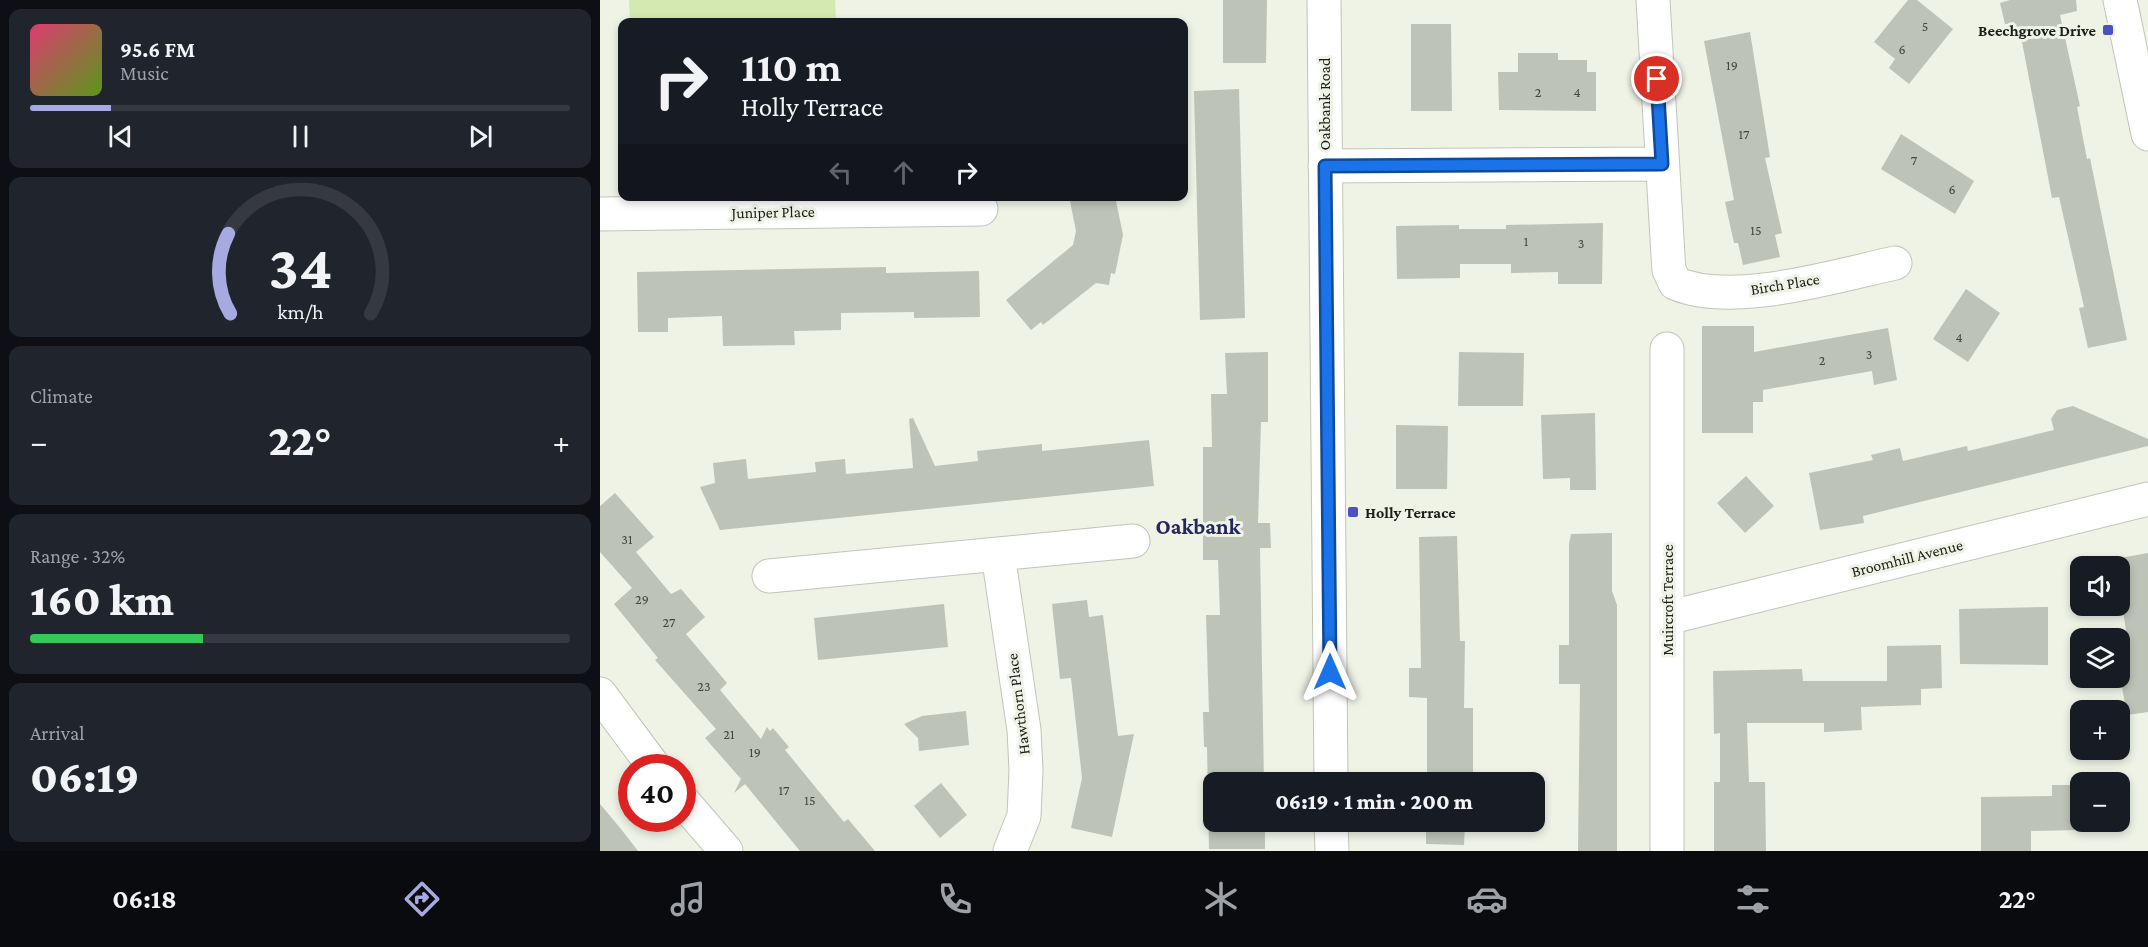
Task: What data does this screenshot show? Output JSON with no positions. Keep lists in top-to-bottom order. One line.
{"streets":{"street":["Oakbank Road","Juniper Place","Birch Place","Broomhill Avenue","Muircroft Terrace","Hawthorn Place"]},"crossings":[["Broomhill Avenue","Muircroft Terrace"]],"districts":["Oakbank"],"places":{"transit":["Beechgrove Drive","Holly Terrace"]},"house_numbers":["5","6","19","2","4","17","7","6","15","1","3","4","3","2","31","29","27","23","21","19","17","15"],"page":{"turn":["110 m","Holly Terrace"],"song":["95.6 FM","Music"],"tile":["Climate",["Range · 32%","160 km"],["Arrival","06:19"]],"heat":["−","22°","+"],"map_buttons":["+","−"],"limit":"40","trip":"06:19 · 1 min · 200 m","tabs":["06:18","22°"],"gauge":["34","km/h"]}}
